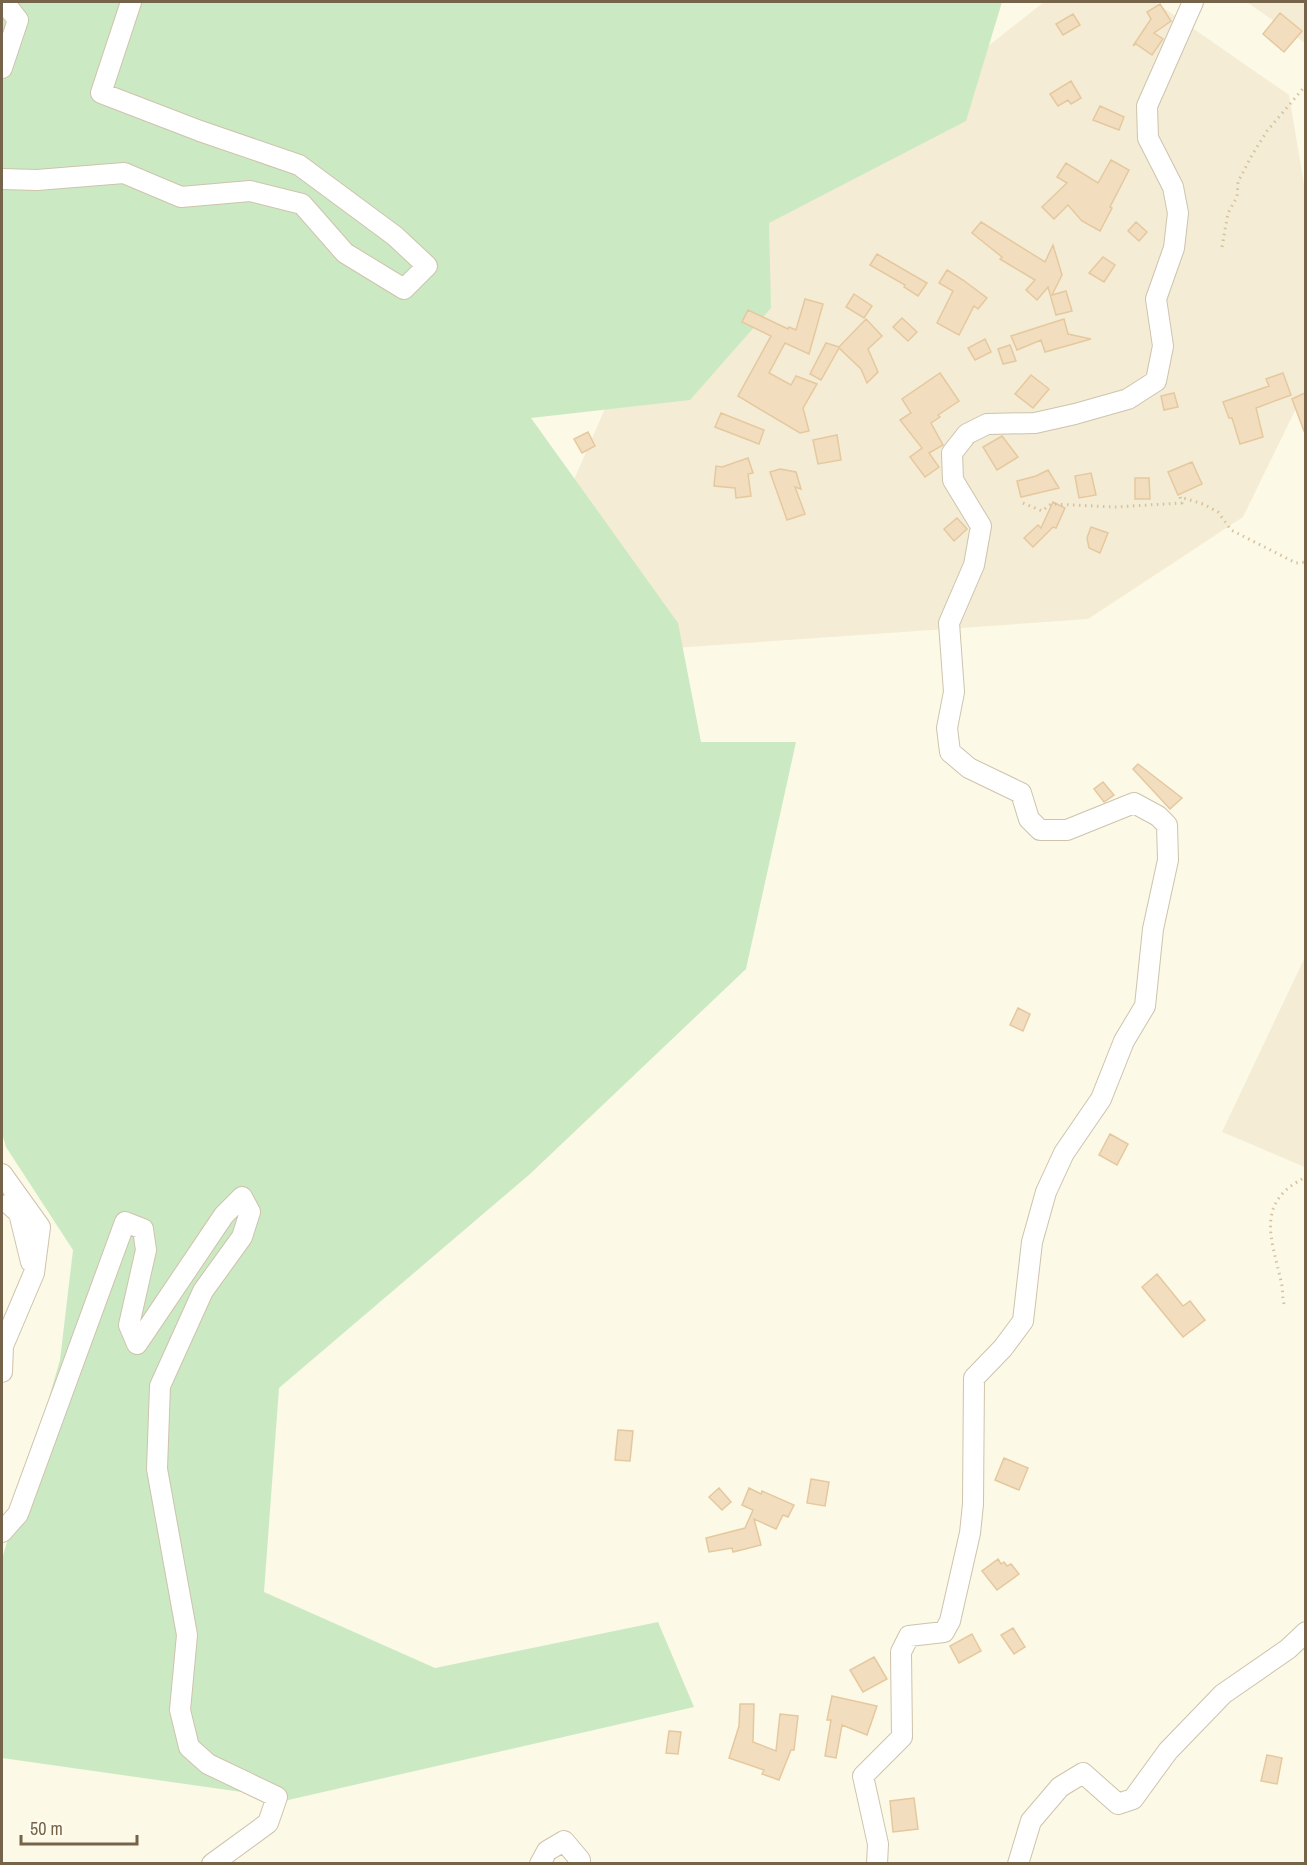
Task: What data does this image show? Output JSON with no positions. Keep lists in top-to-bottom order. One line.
{"scale_bar":"50 m"}
